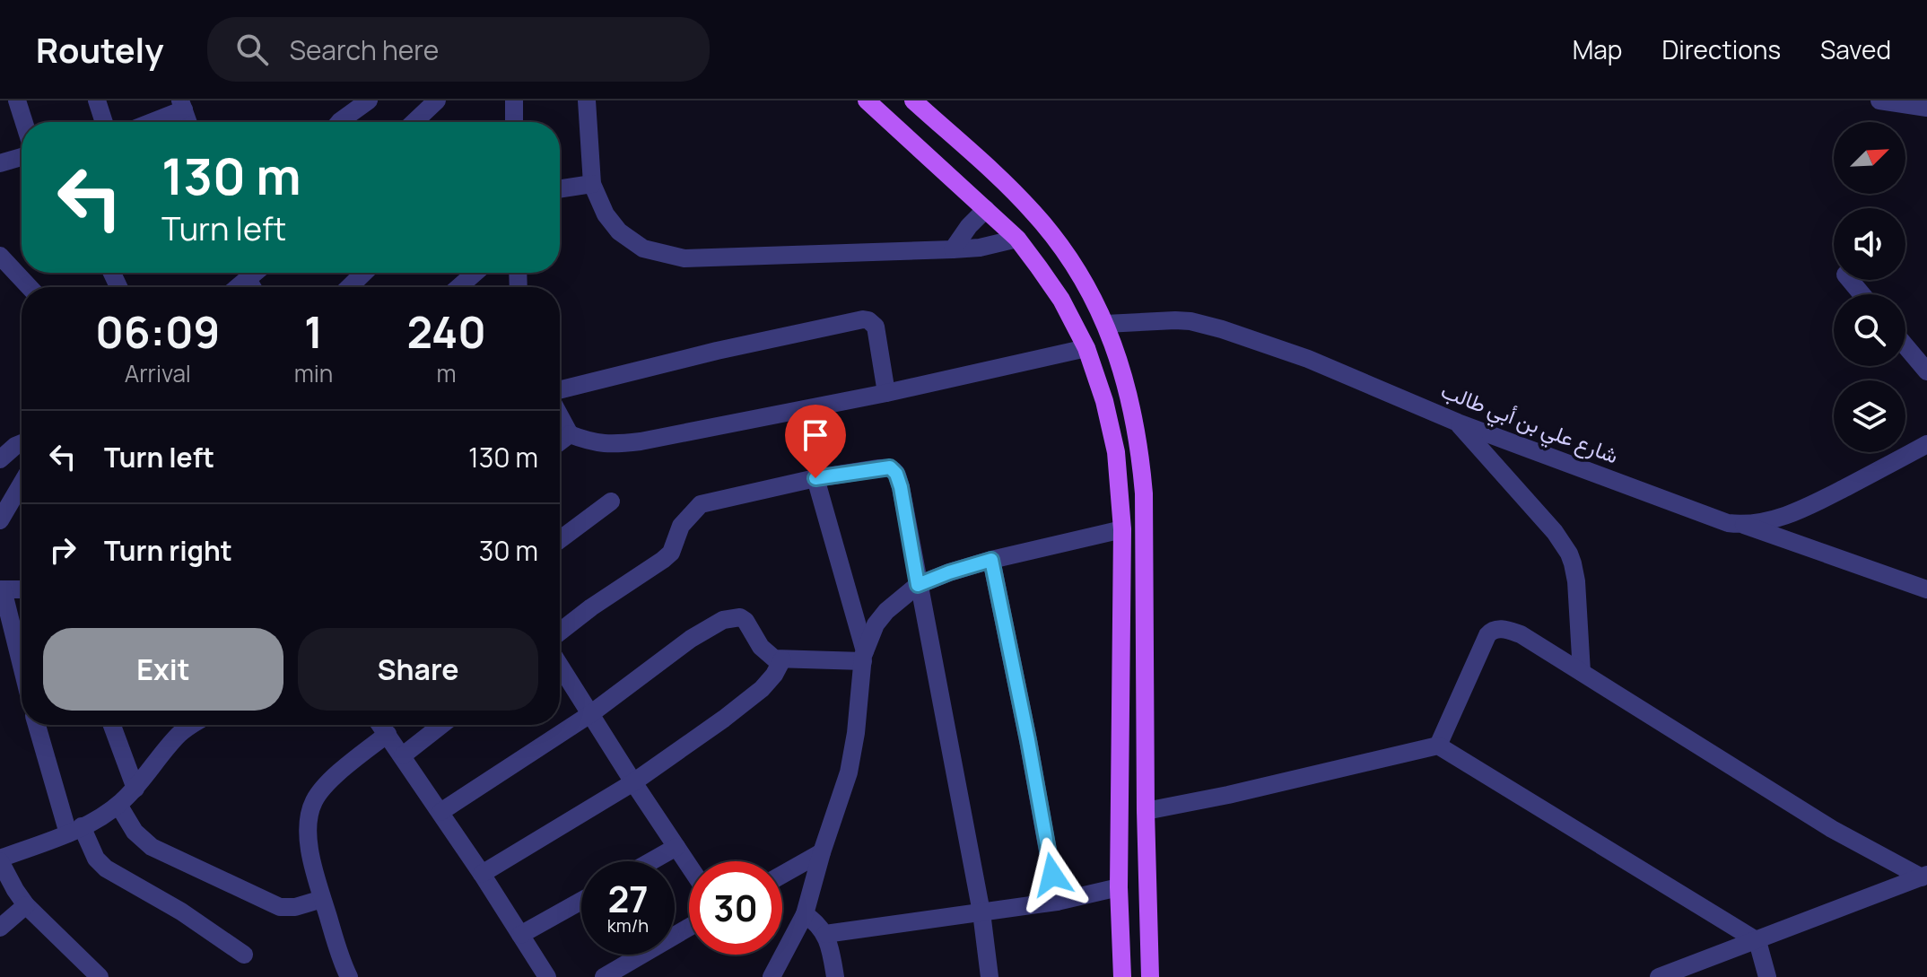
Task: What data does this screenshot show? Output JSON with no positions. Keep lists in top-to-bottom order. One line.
{"streets":{"street":["شارع علي بن أبي طالب"]},"north":"top right","page":{"header":"Routely","search":"Search here","nav":["Map","Directions","Saved"],"turn":["130 m","Turn left"],"eta":["06:09","Arrival","1","min","240","m"],"list":[{"name":"Turn left","value":"130 m"},{"name":"Turn right","value":"30 m"}],"buttons":["Exit","Share"],"speed":"27 km/h","limit":"30"}}
